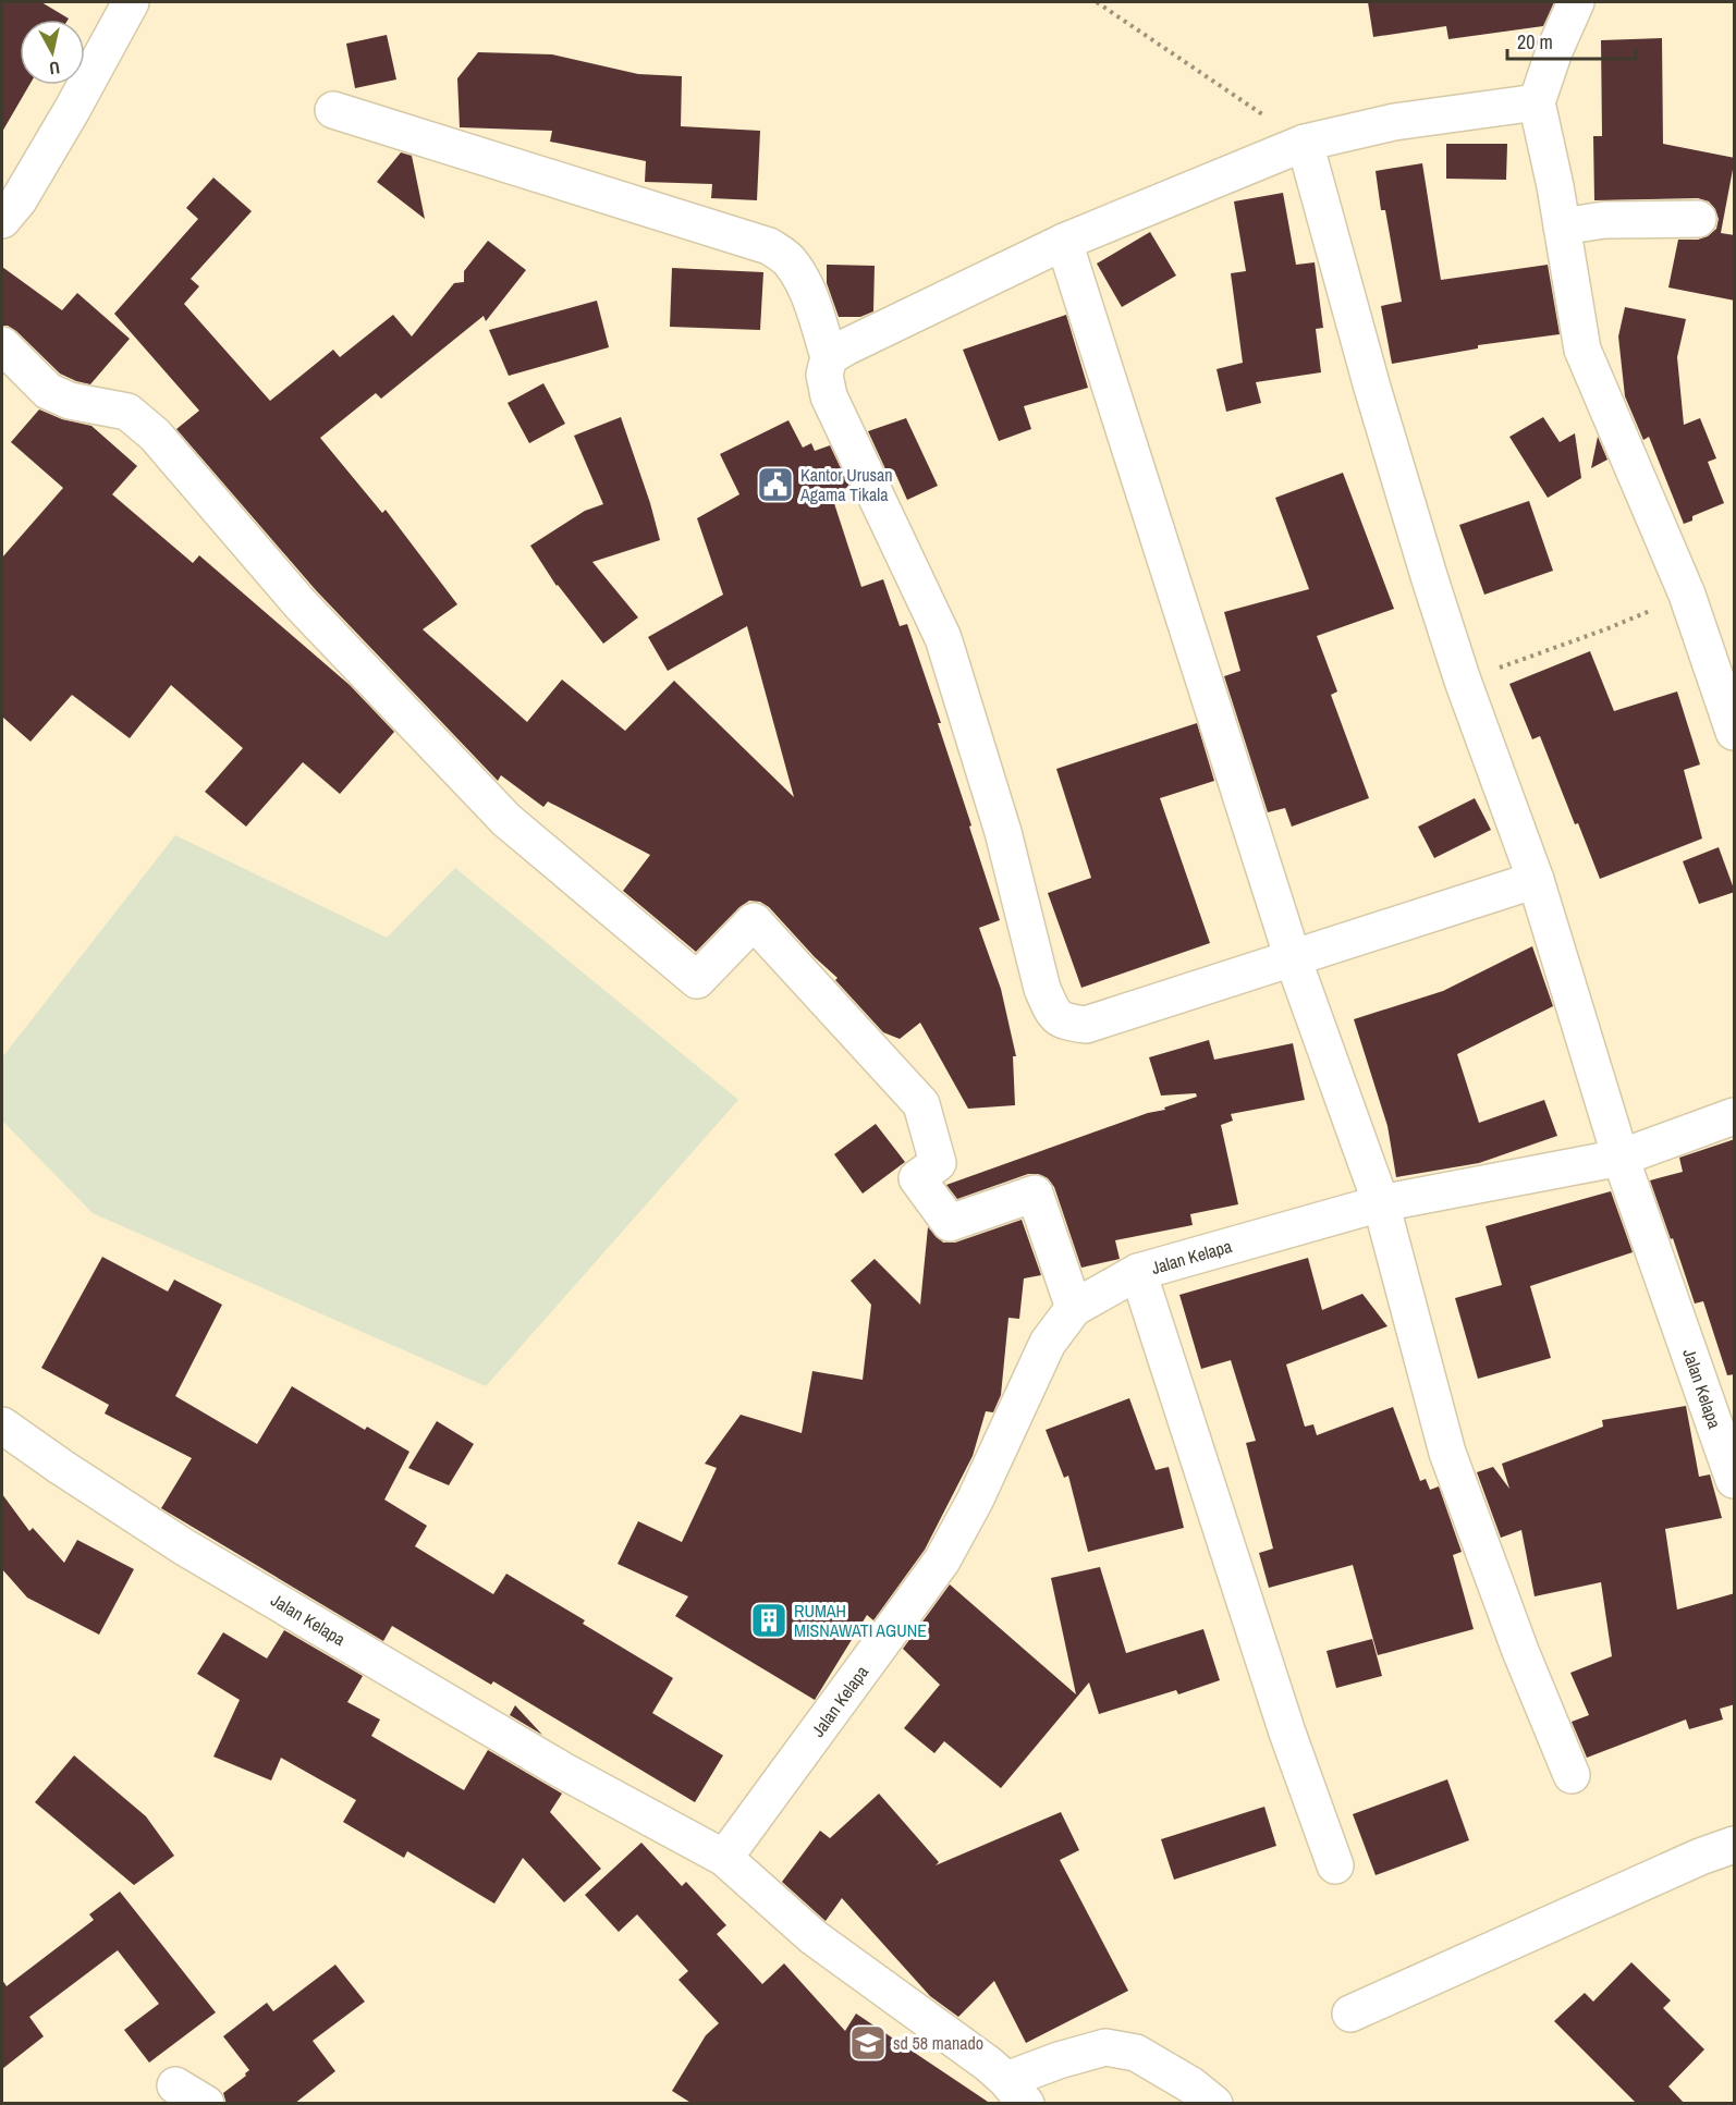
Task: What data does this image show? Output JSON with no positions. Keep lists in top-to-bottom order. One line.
{"streets":{"street":["Jalan Kelapa"]},"places":{"public building":["Kantor Urusan Agama Tikala"],"building":["RUMAH MISNAWATI AGUNE"],"school or university":["sd 58 manado"]},"scale_bar":"20 m","north":"bottom"}
